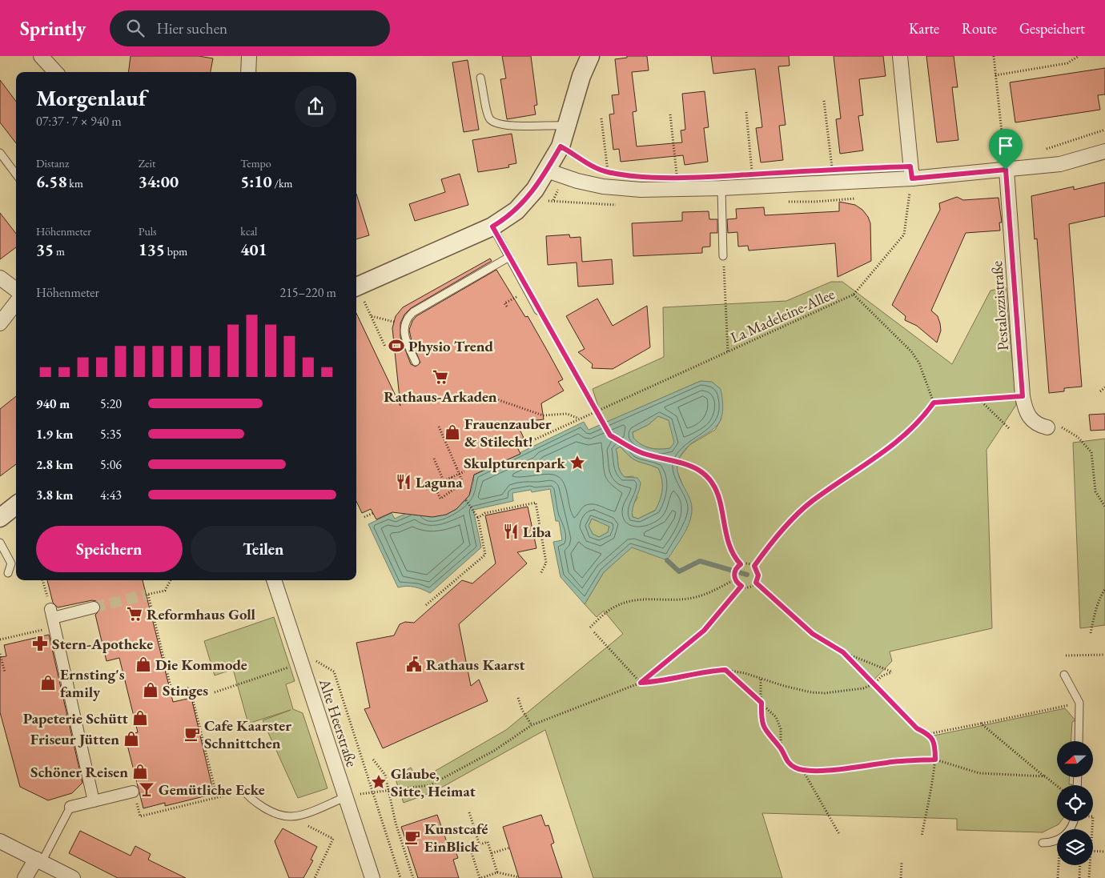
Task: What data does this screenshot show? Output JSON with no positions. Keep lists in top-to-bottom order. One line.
{"streets":{"street":["Pestalozzistraße","Alte Heerstraße"],"path":["La Madeleine-Allee"]},"places":{"sports":["Physio Trend"],"supermarket":["Rathaus-Arkaden","Reformhaus Goll"],"shop":["Frauenzauber & Stilecht!","Die Kommode","Ernsting's family","Stinges","Papeterie Schütt","Friseur Jütten","Schöner Reisen"],"place":["Skulpturenpark","Glaube, Sitte, Heimat"],"restaurant":["Laguna","Liba"],"pharmacy":["Stern-Apotheke"],"public building":["Rathaus Kaarst"],"cafe":["Cafe Kaarster Schnittchen","Kunstcafé EinBlick"],"bar":["Gemütliche Ecke"]},"north":"left","page":{"header":"Sprintly","search":"Hier suchen","nav":["Karte","Route","Gespeichert"],"heading":["Morgenlauf","07:37 · 7 × 940 m"],"stats":[["Distanz","6.58 km"],["Zeit","34:00"],["Tempo","5:10 /km"],["Höhenmeter","35 m"],["Puls","135 bpm"],["kcal","401"]],"chart":["Höhenmeter","215–220 m"],"list":[{"name":"940 m","note":"5:20"},{"name":"1.9 km","note":"5:35"},{"name":"2.8 km","note":"5:06"},{"name":"3.8 km","note":"4:43"}],"buttons":["Speichern","Teilen"]}}
